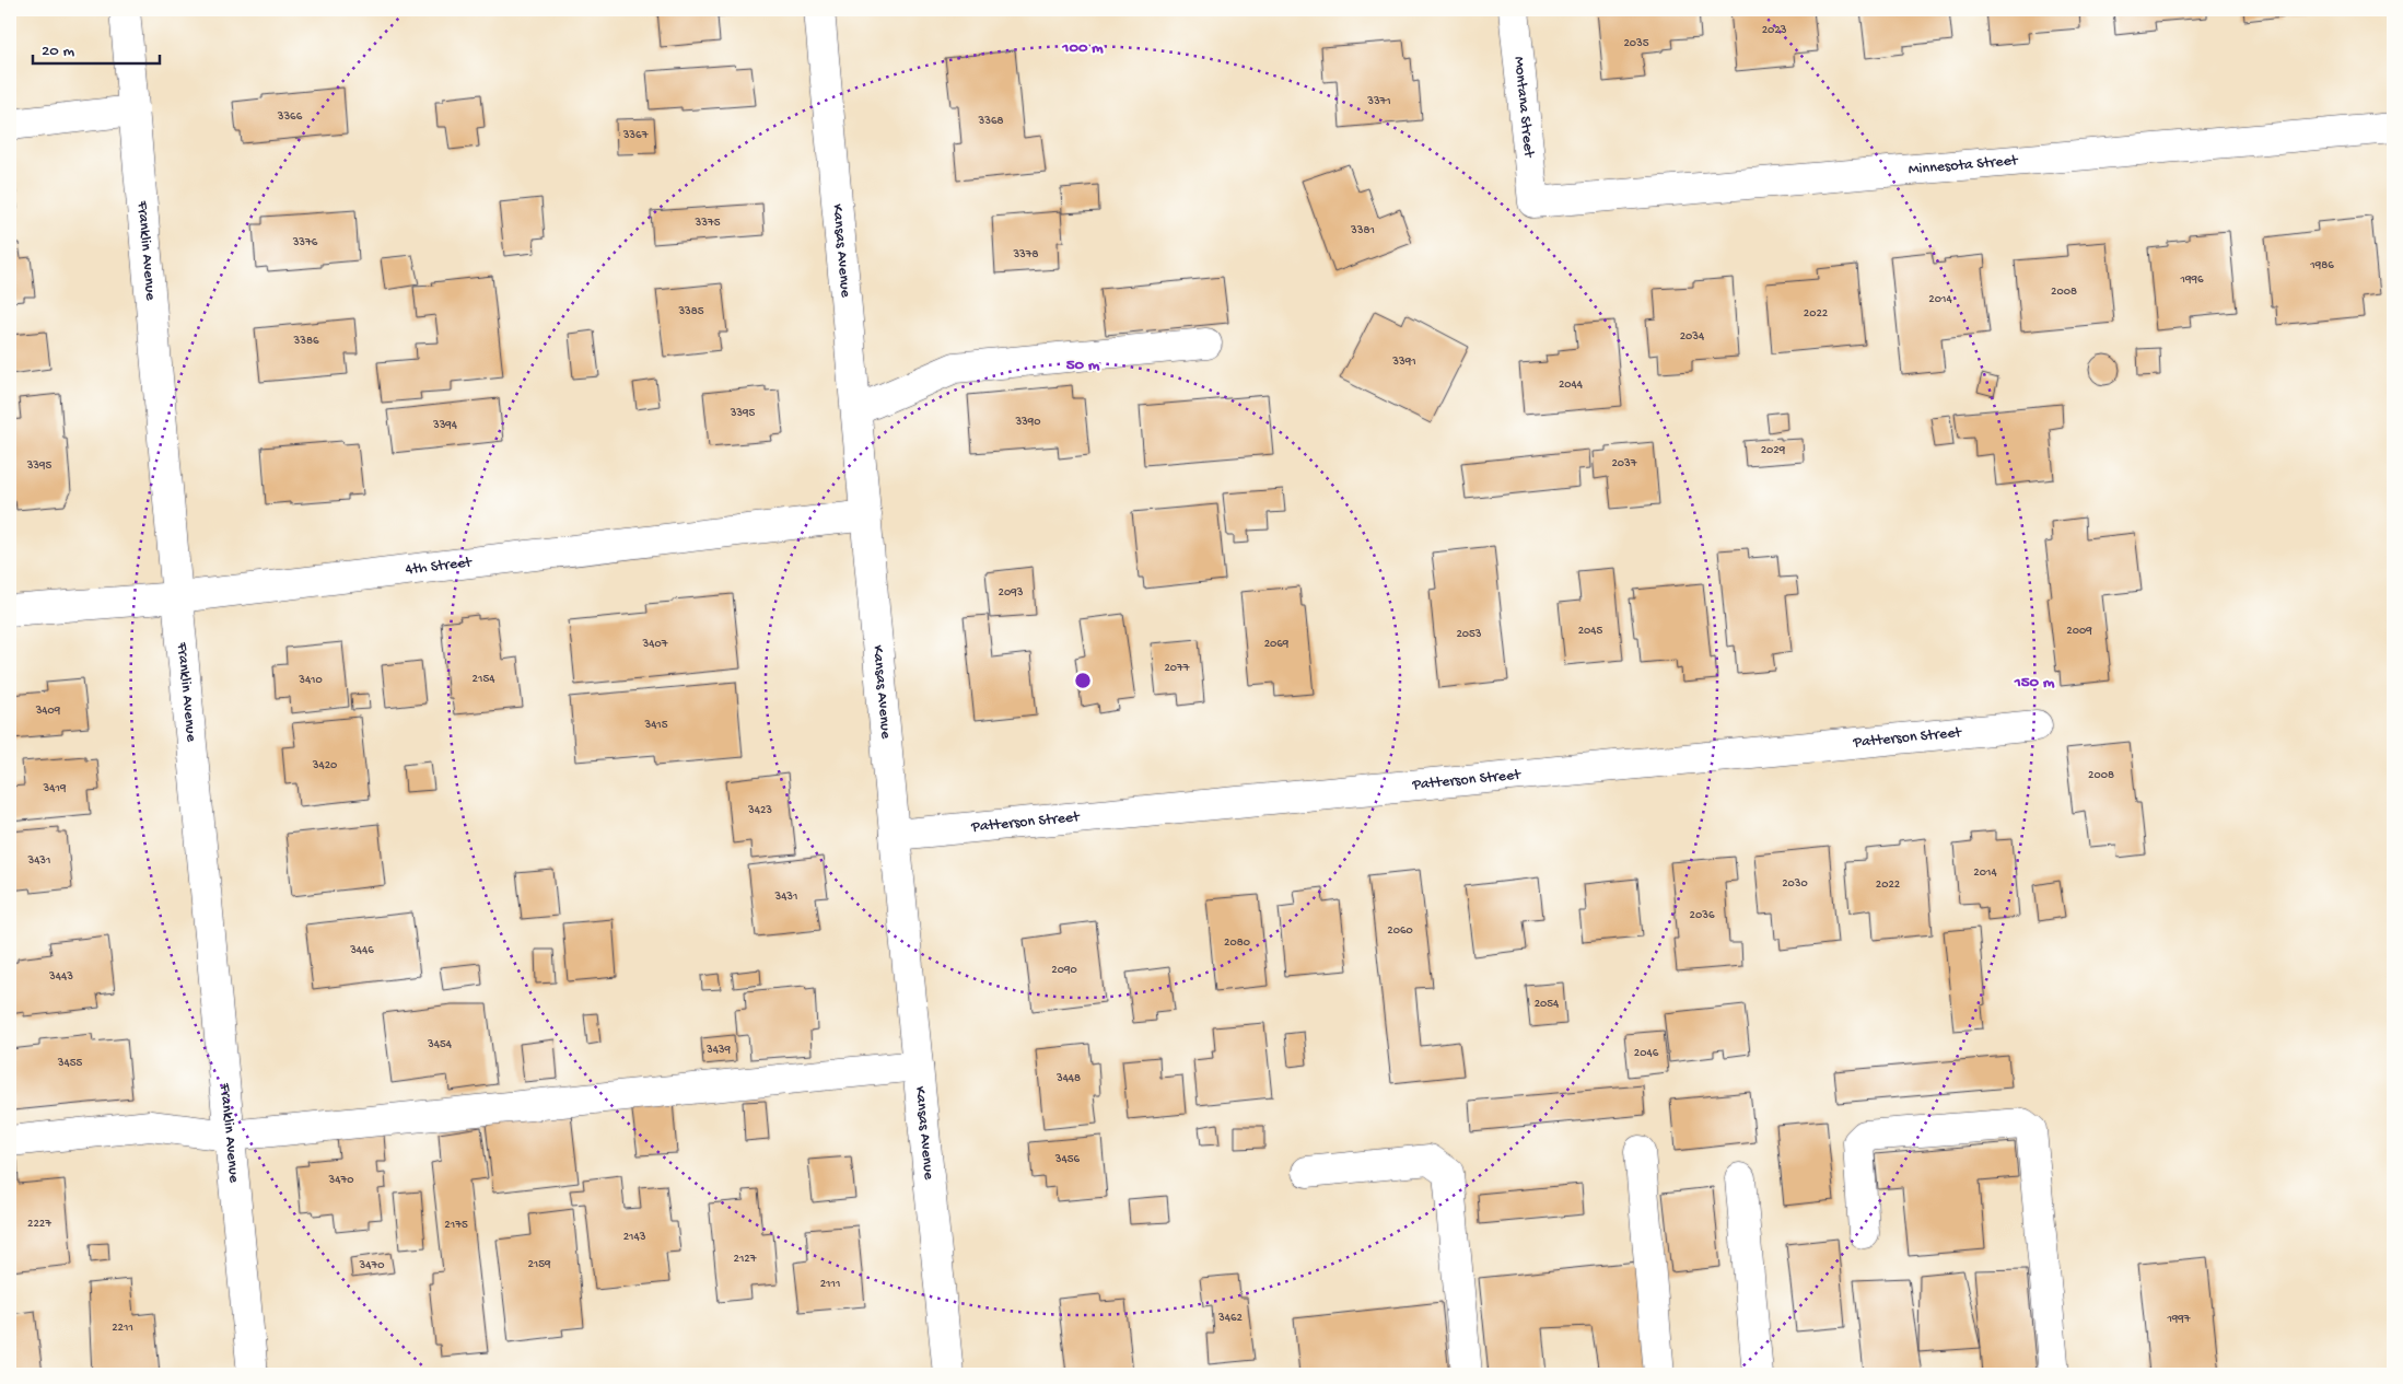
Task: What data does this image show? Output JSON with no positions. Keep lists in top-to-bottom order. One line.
{"streets":{"street":["Montana Street","Minnesota Street","Franklin Avenue","Kansas Avenue","4th Street","Patterson Street"]},"crossings":[["Montana Street","Minnesota Street"],["Franklin Avenue","4th Street"],["Kansas Avenue","4th Street"],["Kansas Avenue","Patterson Street"]],"house_numbers":["2023","2035","3371","3366","3368","3367","3375","3381","3376","3378","1986","1996","2008","2014","3385","2022","2034","3386","3391","2044","3395","3390","3394","2029","2037","3395","2093","2045","2009","2053","3407","2069","2077","2154","3410","3409","3415","3420","2008","3419","3423","3431","2014","2030","2022","3431","2036","2060","2080","3446","2090","3443","2054","3454","3439","2046","3455","3448","3456","3470","2227","2175","2143","2127","2159","3470","2111","3462","1997","2211"],"scale_bar":"20 m","rings":["100 m","50 m","150 m"]}
